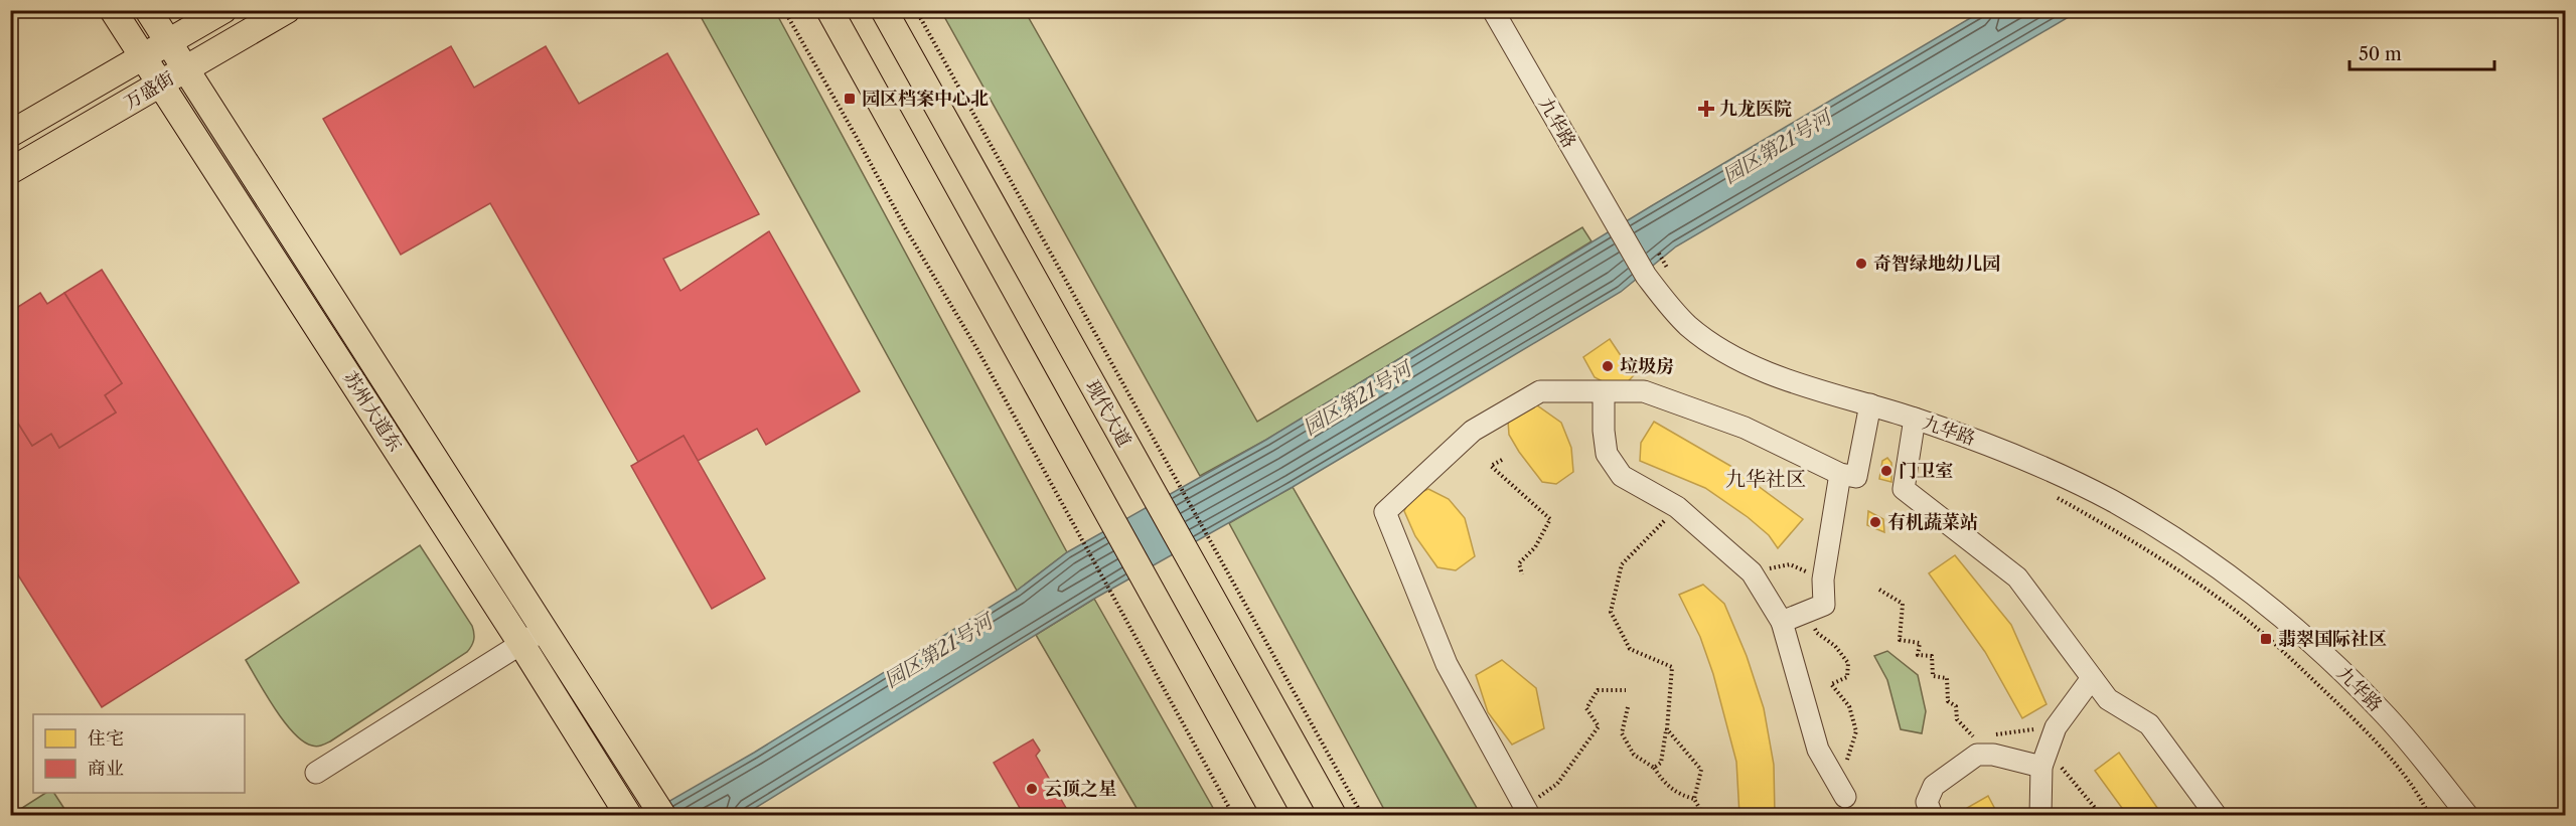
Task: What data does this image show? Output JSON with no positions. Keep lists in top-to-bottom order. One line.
{"streets":{"main road":["万盛街","苏州大道东","现代大道"],"street":["九华路"]},"crossings":[["万盛街","苏州大道东"]],"districts":["九华社区"],"water":["园区第21号河"],"places":{"transit":["园区档案中心北","翡翠国际社区"],"health":["九龙医院"],"other":["奇智绿地幼儿园","垃圾房","门卫室","有机蔬菜站","云顶之星"]},"legend":["住宅","商业"],"scale_bar":"50 m"}
